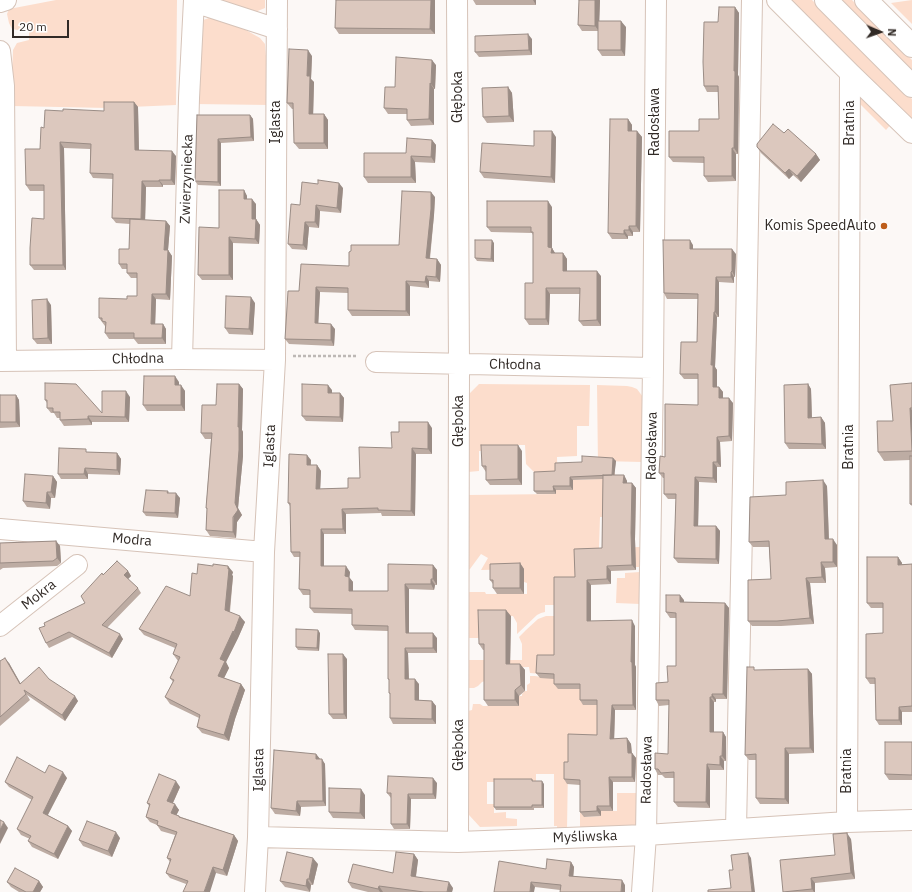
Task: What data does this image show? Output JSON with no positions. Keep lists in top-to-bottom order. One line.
{"streets":{"street":["Głęboka","Iglasta","Radosława","Bratnia","Zwierzyniecka","Chłodna","Modra","Mokra","Myśliwska"]},"crossings":[["Głęboka","Chłodna"],["Głęboka","Myśliwska"],["Iglasta","Chłodna"],["Iglasta","Modra"],["Iglasta","Myśliwska"],["Radosława","Chłodna"],["Radosława","Myśliwska"],["Bratnia","Myśliwska"],["Zwierzyniecka","Chłodna"]],"places":["Komis SpeedAuto"],"scale_bar":"20 m","north":"right"}
